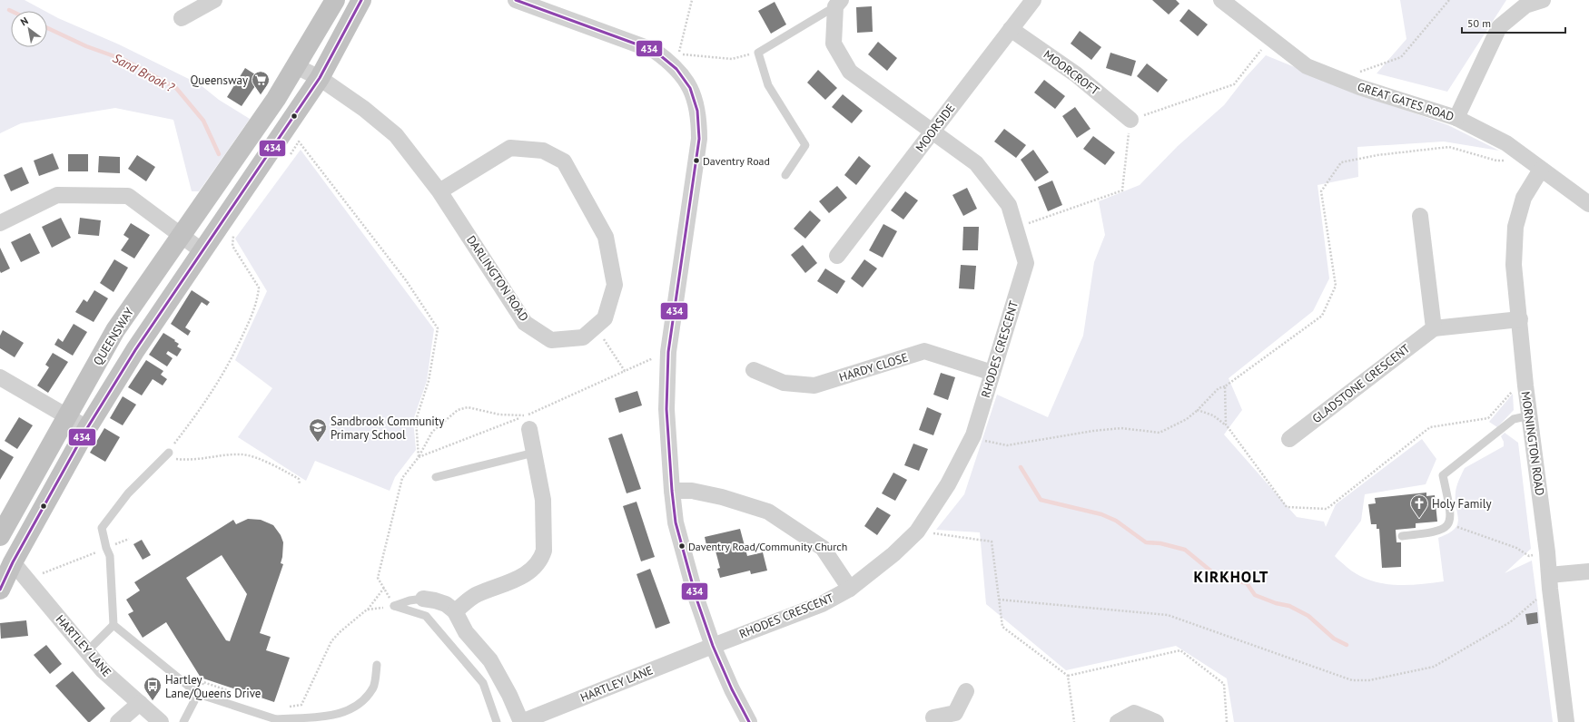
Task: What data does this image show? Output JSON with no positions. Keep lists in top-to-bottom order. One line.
{"streets":{"highway":["QUEENSWAY"],"street":["MOORCROFT","GREAT GATES ROAD","MOORSIDE","DARLINGTON ROAD","RHODES CRESCENT","HARDY CLOSE","GLADSTONE CRESCENT","MORNINGTON ROAD","HARTLEY LANE"]},"crossings":[["MOORCROFT","MOORSIDE"],["GREAT GATES ROAD","MORNINGTON ROAD"],["MOORSIDE","RHODES CRESCENT"],["DARLINGTON ROAD","QUEENSWAY"],["RHODES CRESCENT","HARDY CLOSE"],["RHODES CRESCENT","HARTLEY LANE"]],"districts":["KIRKHOLT"],"water":["Sand Brook ?"],"places":{"supermarket":["Queensway"],"other":["Daventry Road","Daventry Road/Community Church"],"school or university":["Sandbrook Community Primary School"],"church":["Holy Family"],"bus stop":["Hartley Lane/Queens Drive"]},"lines":["transit line 434"],"scale_bar":"50 m","north":"top left"}
